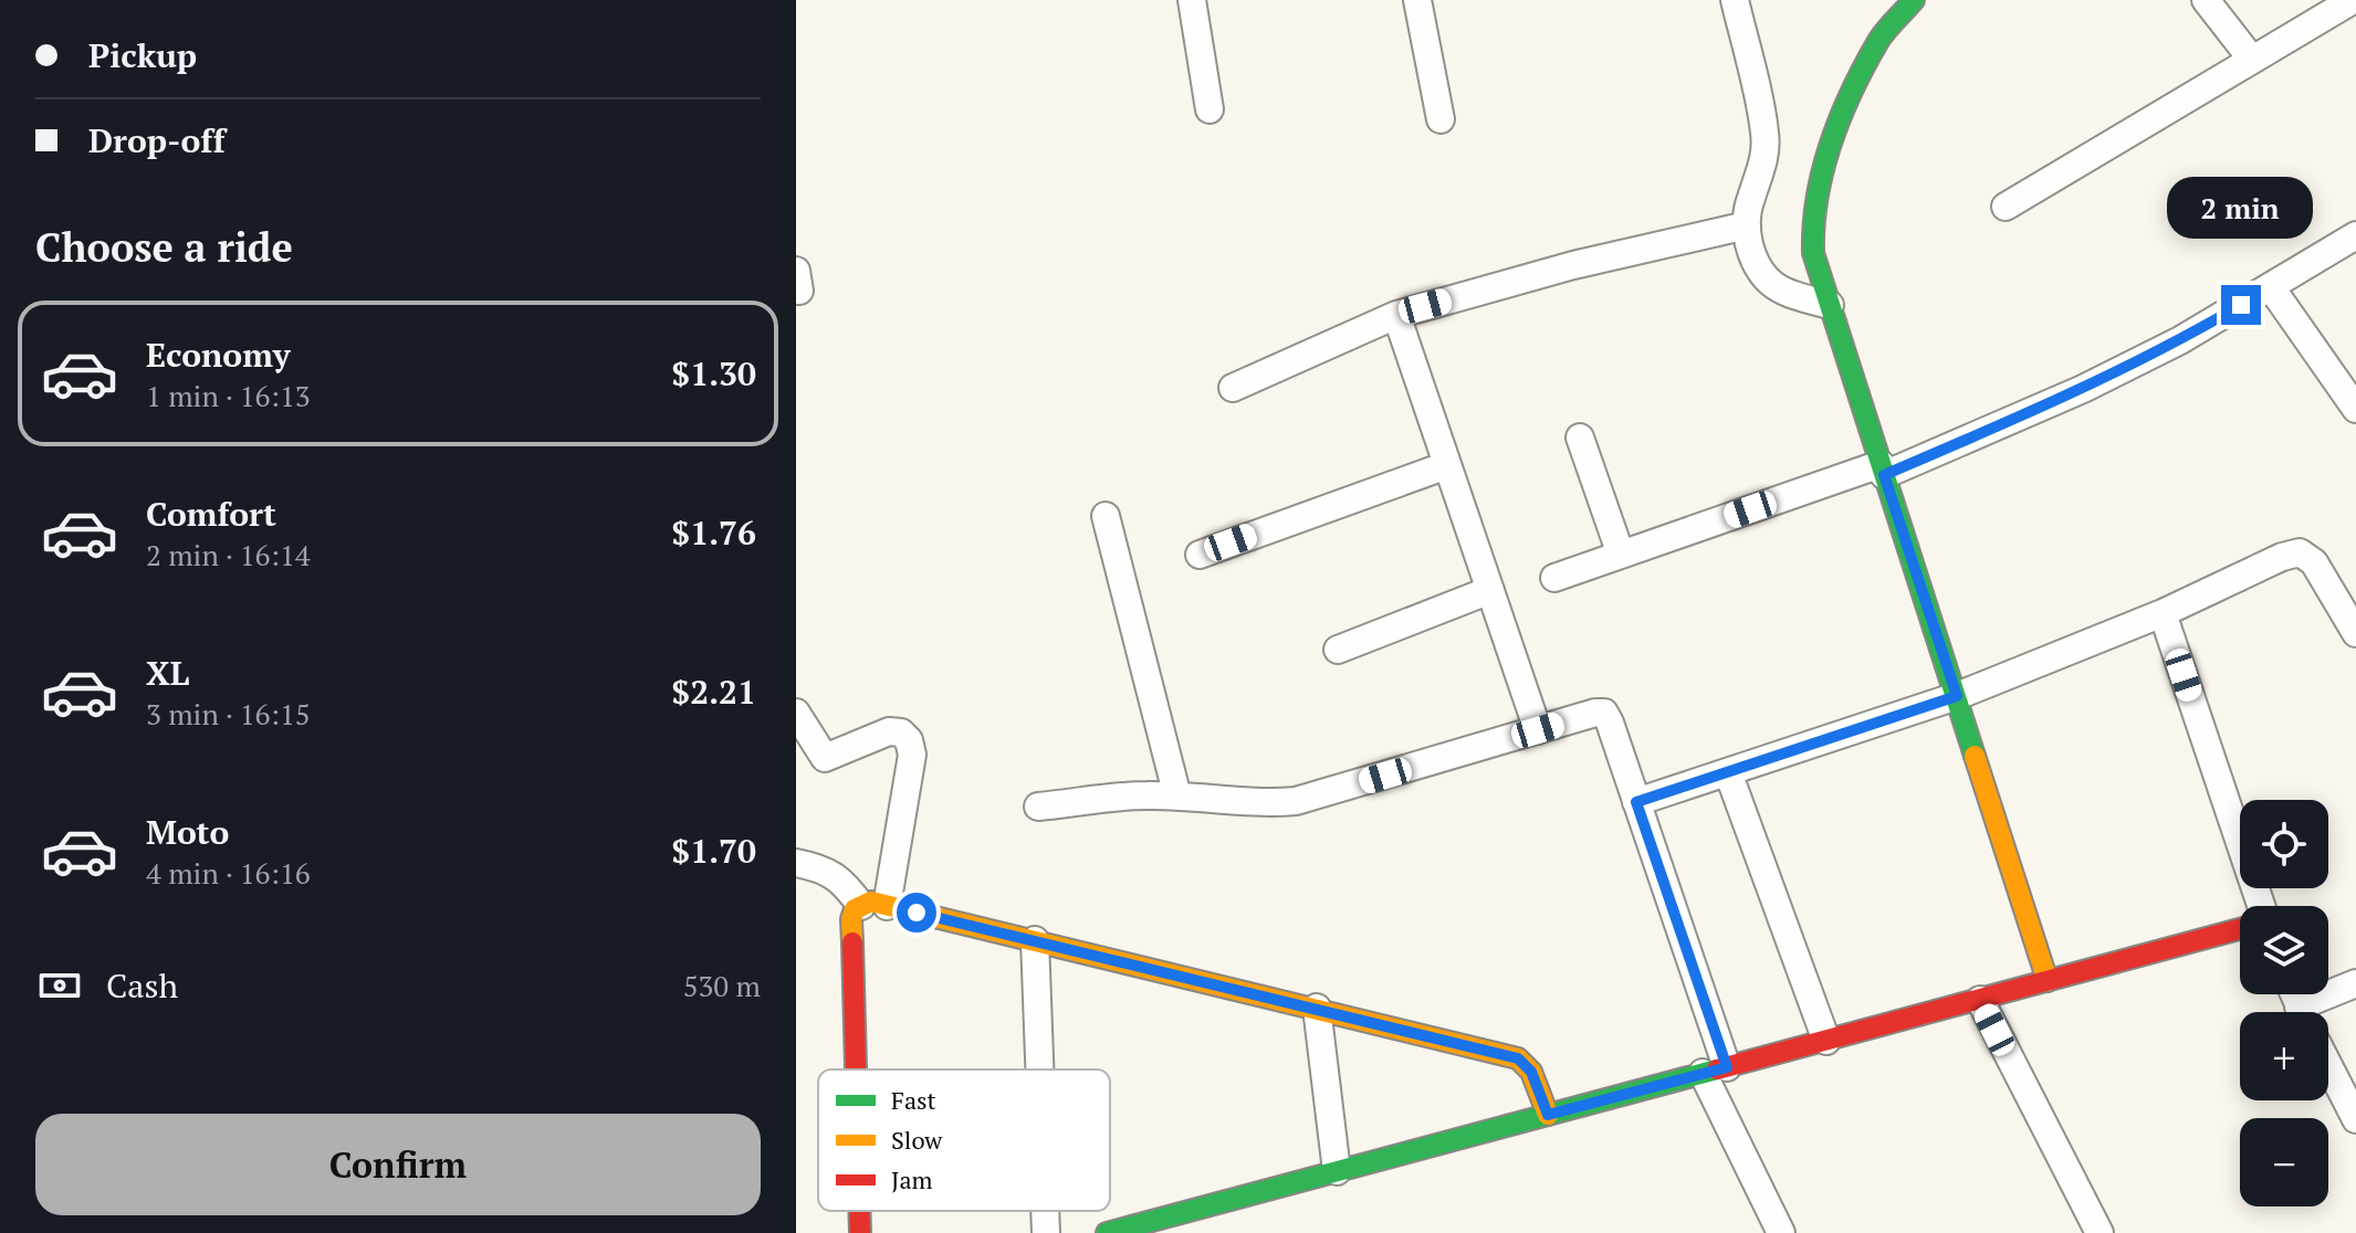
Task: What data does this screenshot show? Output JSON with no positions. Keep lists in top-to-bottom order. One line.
{"legend":["Fast","Slow","Jam"],"page":{"banner":["Pickup","Drop-off"],"bubble":"2 min","heading":"Choose a ride","list":[{"name":"Economy","note":"1 min · 16:13","value":"$1.30"},{"name":"Comfort","note":"2 min · 16:14","value":"$1.76"},{"name":"XL","note":"3 min · 16:15","value":"$2.21"},{"name":"Moto","note":"4 min · 16:16","value":"$1.70"}],"map_buttons":["+","−"],"pay":["Cash","530 m"],"buttons":"Confirm"}}
